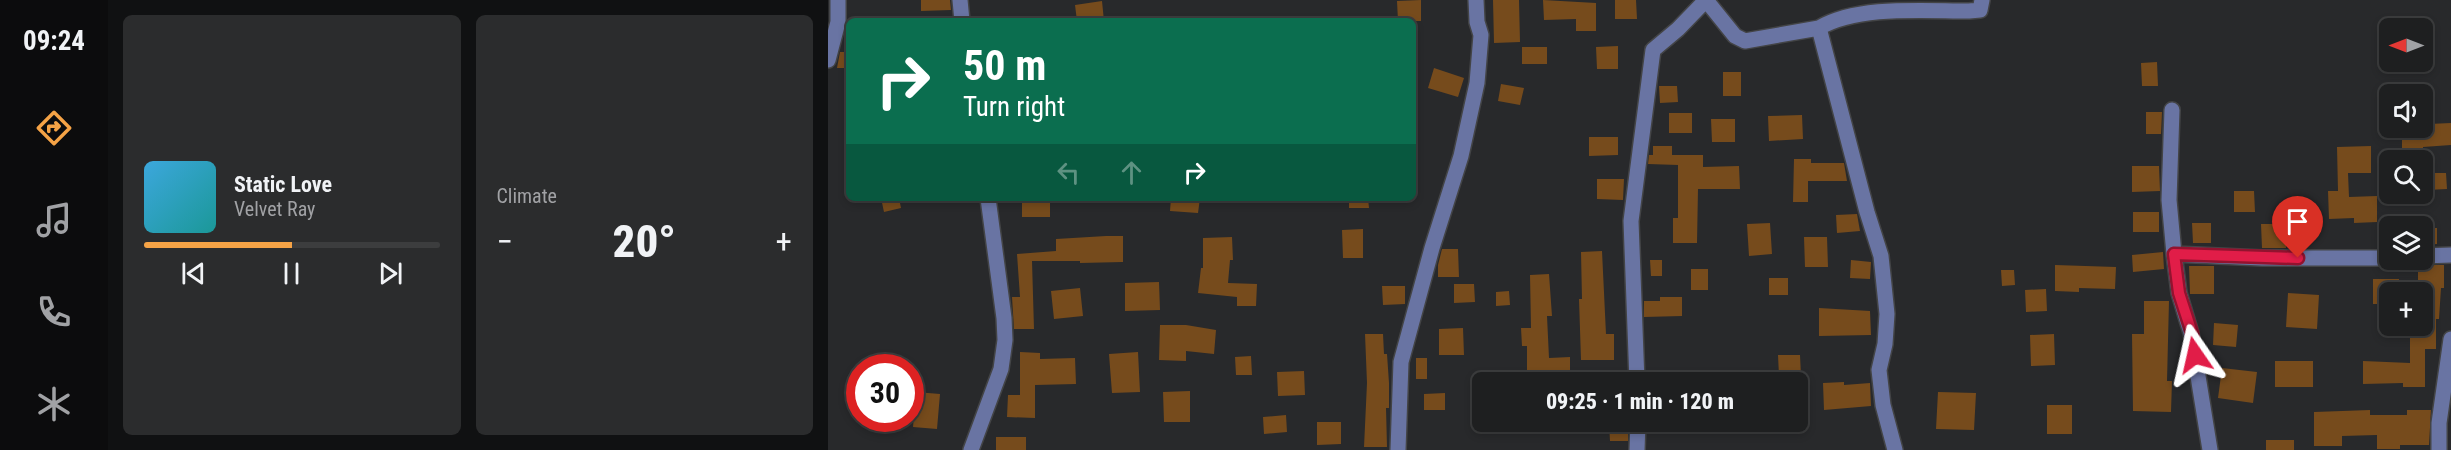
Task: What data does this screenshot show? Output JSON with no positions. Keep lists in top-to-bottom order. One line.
{"north":"left","page":{"tabs":"09:24","tile":"Climate","map_buttons":"+","turn":["50 m","Turn right"],"song":["Static Love","Velvet Ray"],"heat":["−","20°","+"],"limit":"30","trip":"09:25 · 1 min · 120 m"}}
